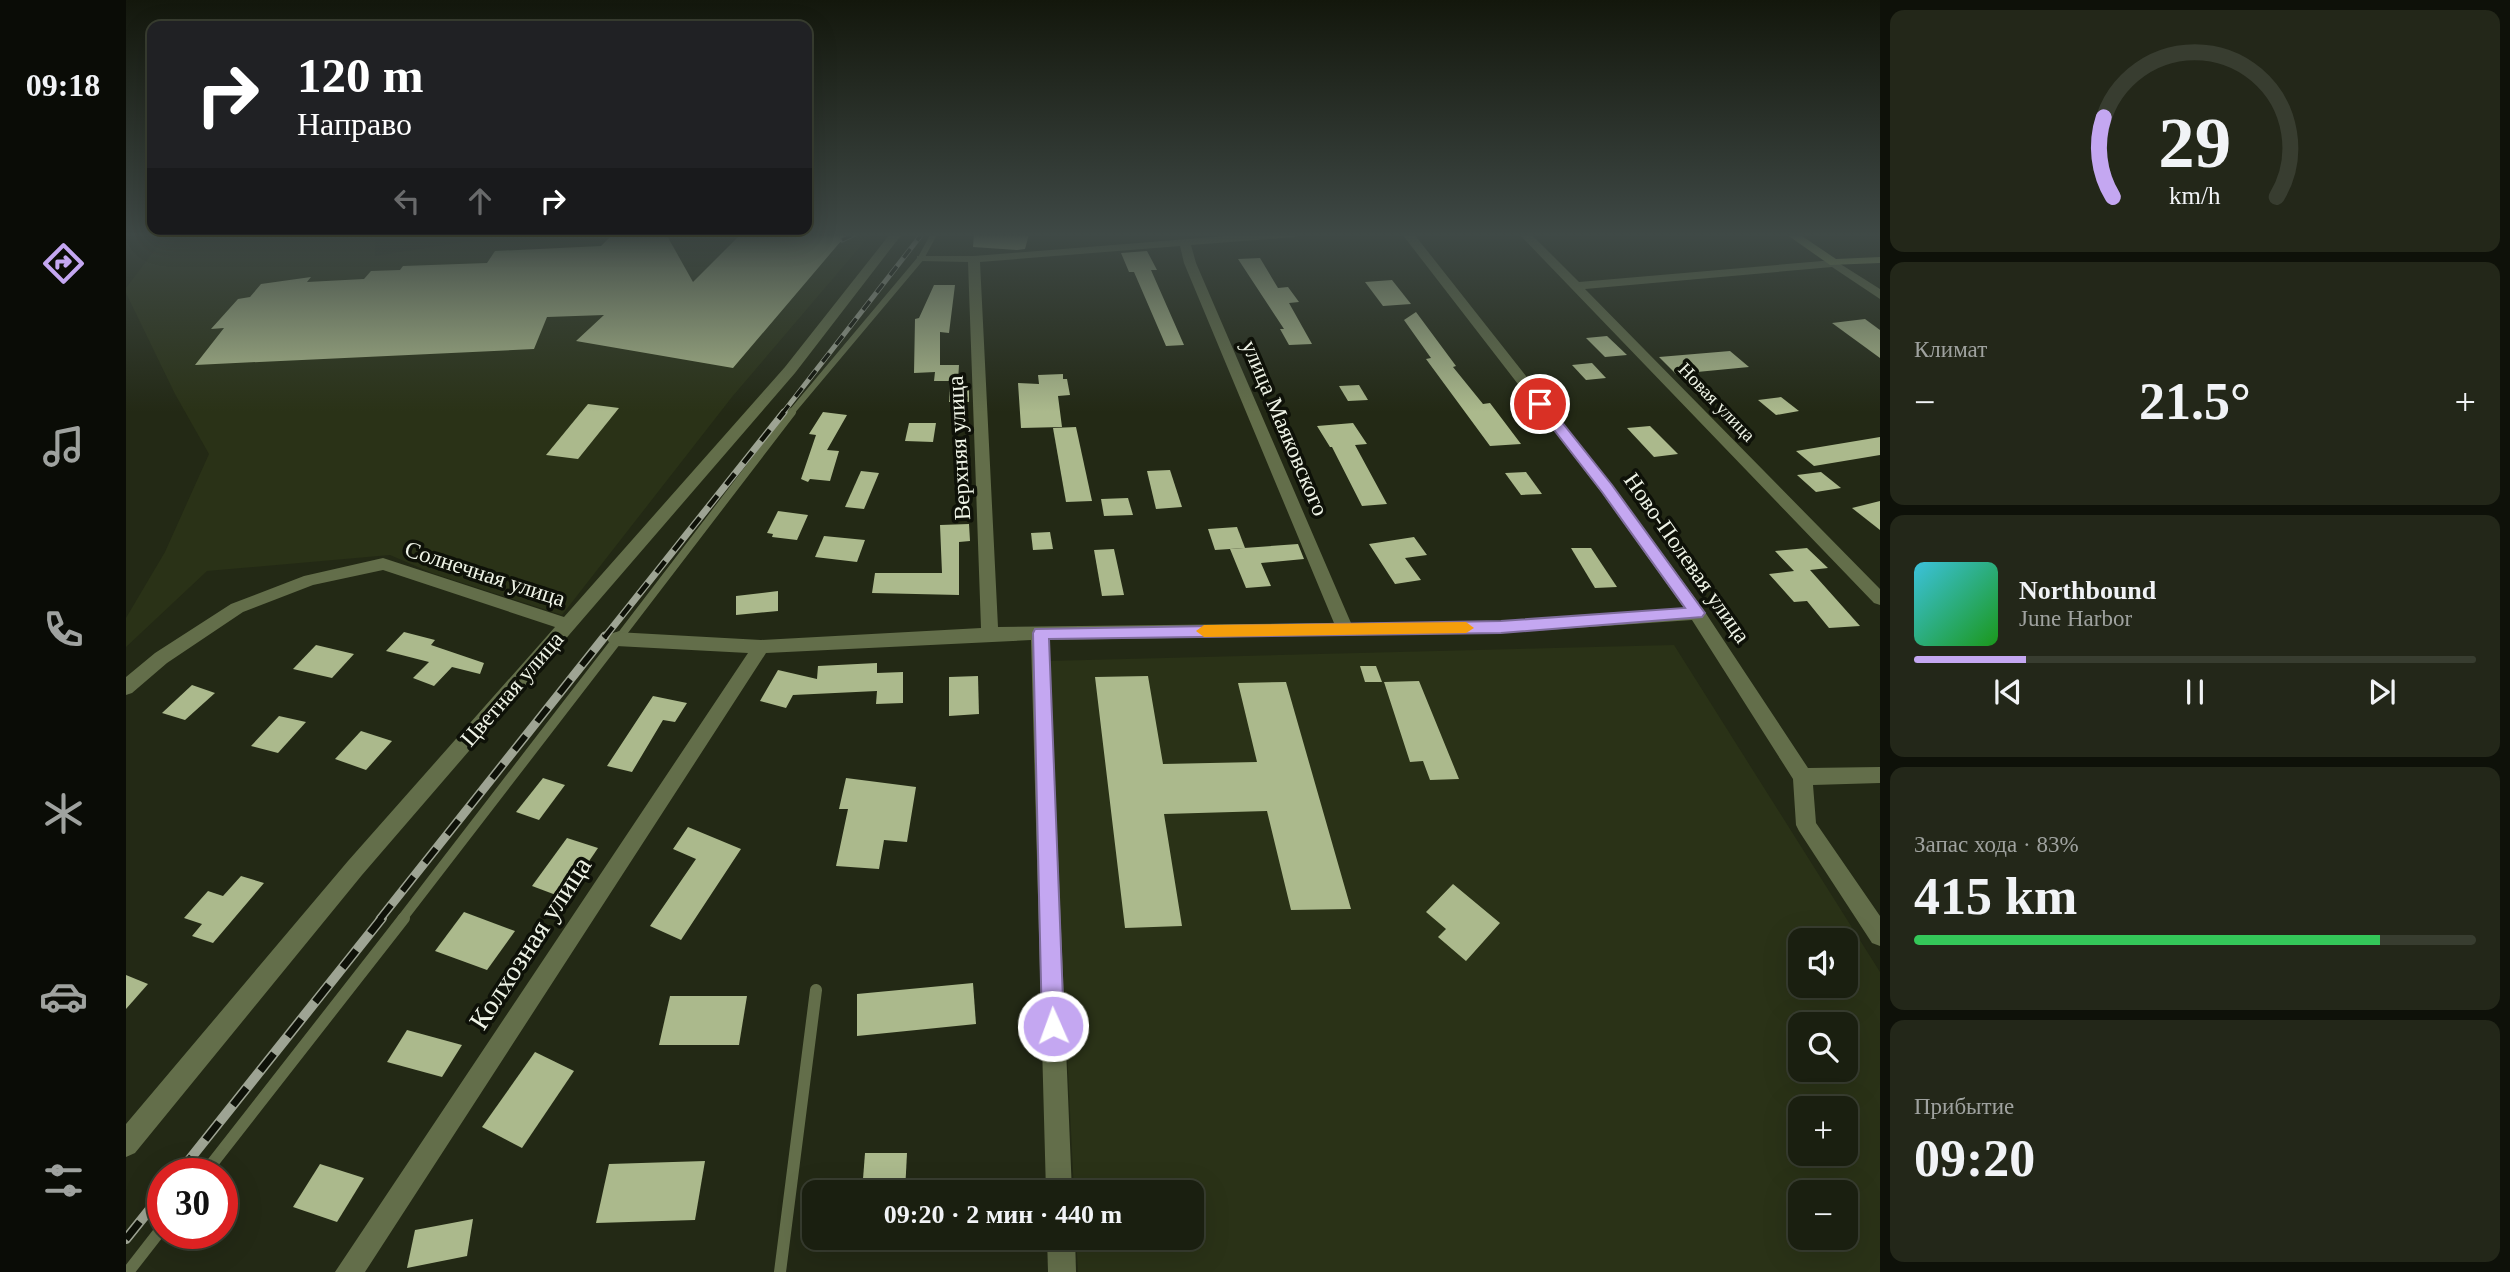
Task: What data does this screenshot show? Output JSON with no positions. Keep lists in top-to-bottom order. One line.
{"streets":{"street":["Новая улица","улица Маяковского","Верхняя улица","Ново-Полевая улица","Солнечная улица","Цветная улица","Колхозная улица"]},"crossings":[["Солнечная улица","Цветная улица"]],"page":{"tabs":"09:18","turn":["120 m","Направо"],"tile":["Климат",["Запас хода · 83%","415 km"],["Прибытие","09:20"]],"heat":["−","21.5°","+"],"song":["Northbound","June Harbor"],"map_buttons":["+","−"],"limit":"30","trip":"09:20 · 2 мин · 440 m","gauge":["29","km/h"]}}
